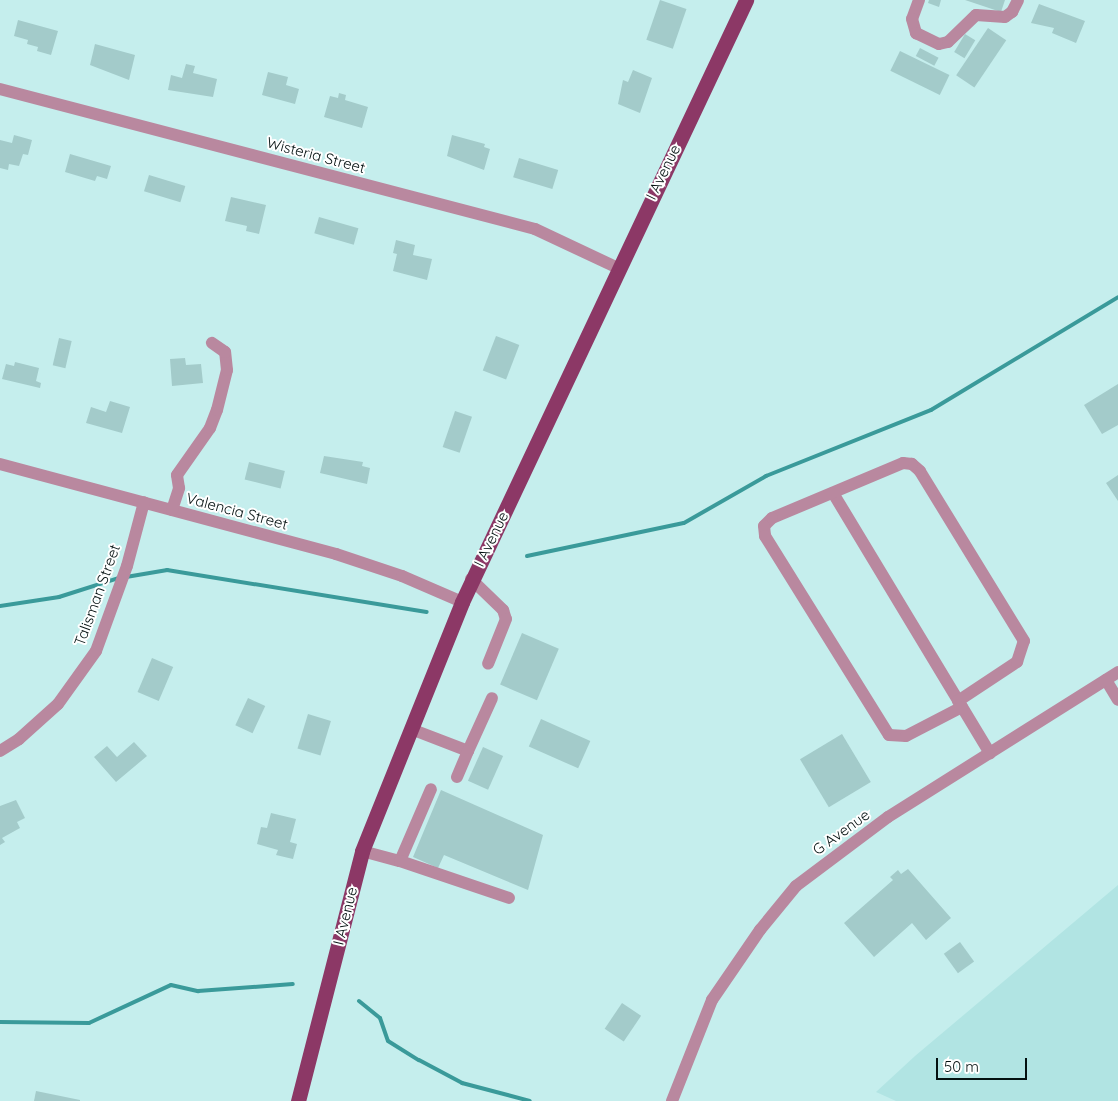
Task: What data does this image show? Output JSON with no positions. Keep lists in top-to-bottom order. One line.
{"streets":{"main road":["I Avenue"],"street":["Wisteria Street","Valencia Street","Talisman Street","G Avenue"]},"crossings":[["Wisteria Street","I Avenue"],["I Avenue","Valencia Street"],["Valencia Street","Talisman Street"]],"scale_bar":"50 m"}
